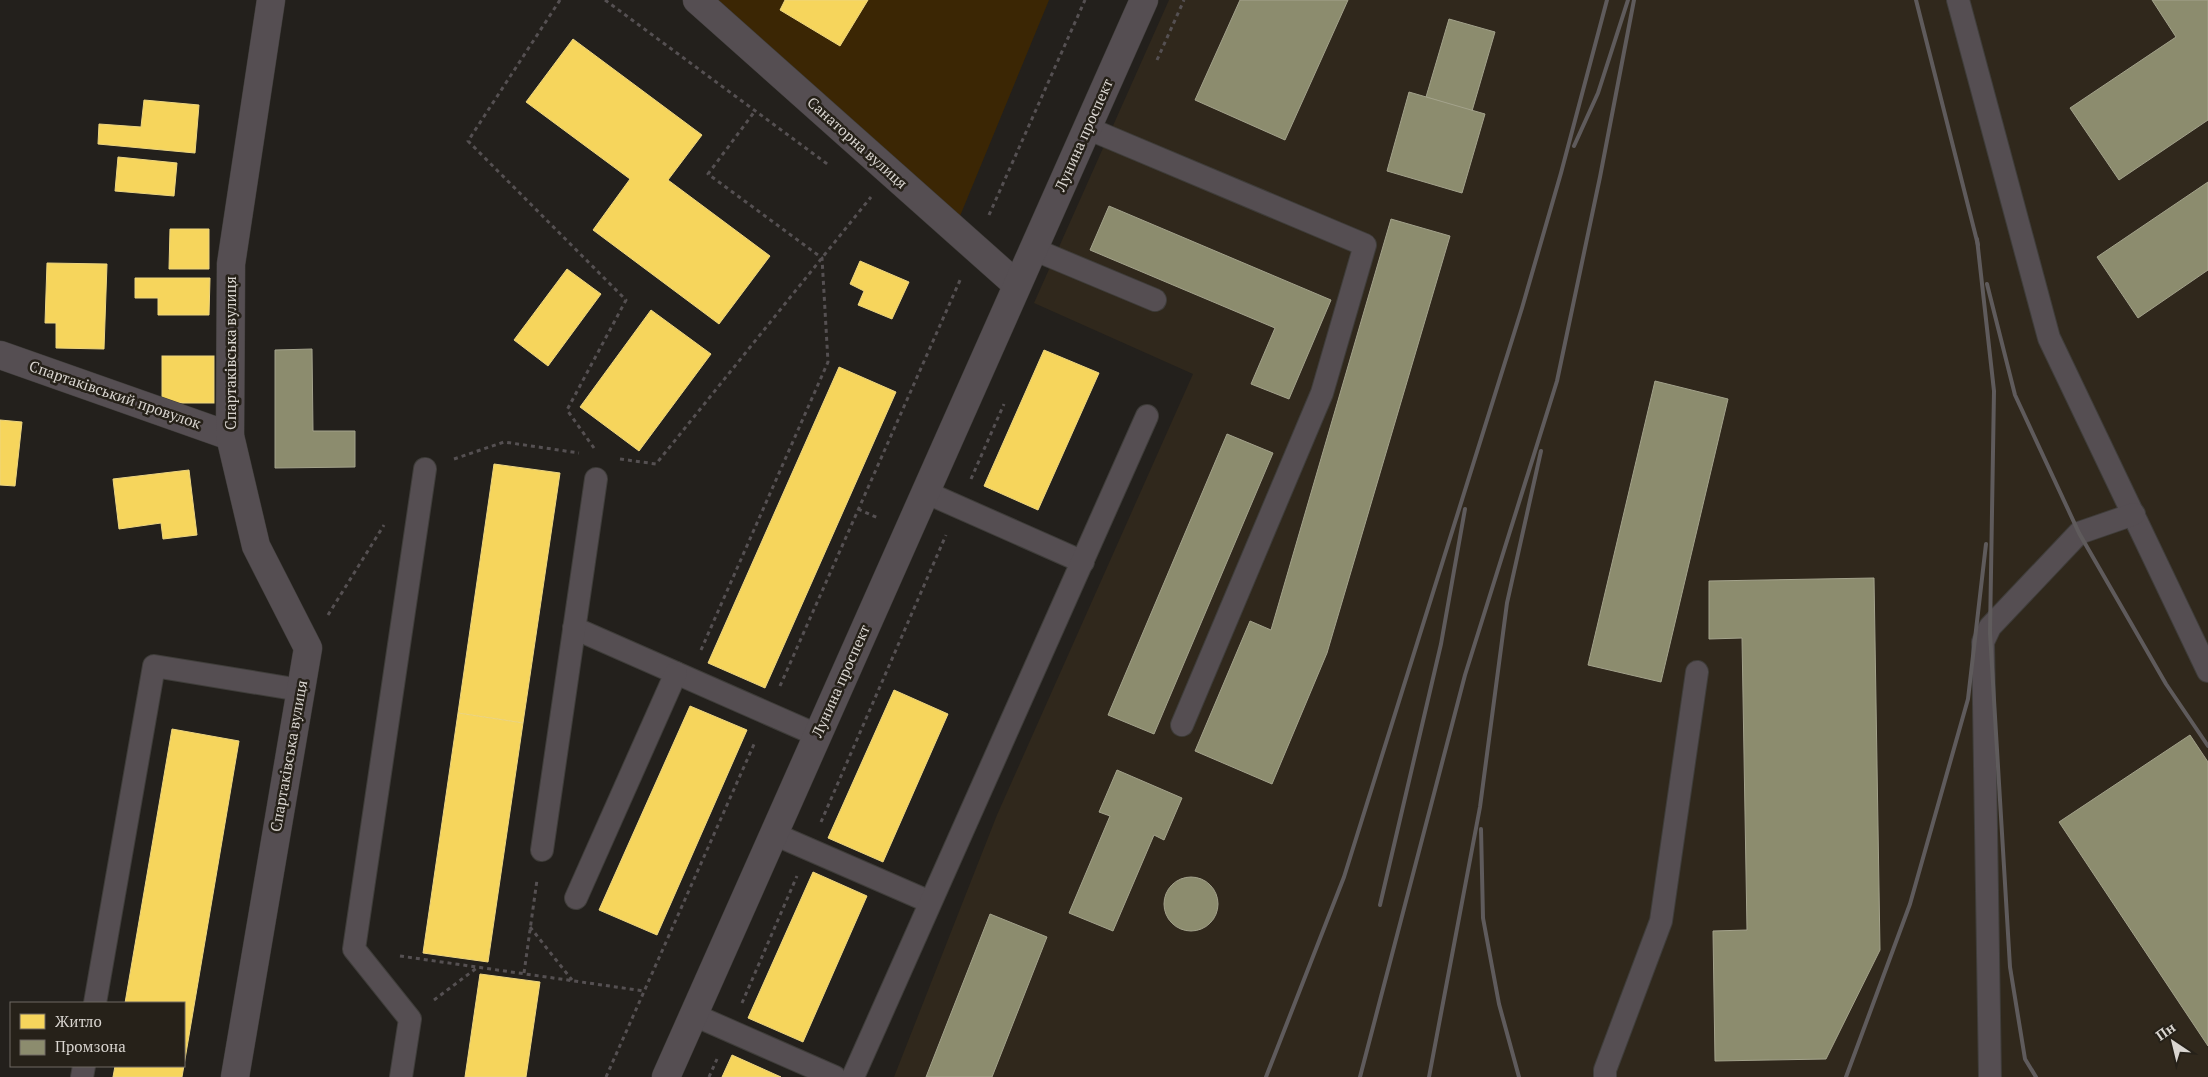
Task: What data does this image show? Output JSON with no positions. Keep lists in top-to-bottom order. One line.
{"streets":{"street":["Лунина проспект","Санаторна вулиця","Спартаківська вулиця","Спартаківський провулок"]},"crossings":[["Лунина проспект","Санаторна вулиця"],["Спартаківська вулиця","Спартаківський провулок"]],"legend":["Житло","Промзона"],"north":"top left"}
